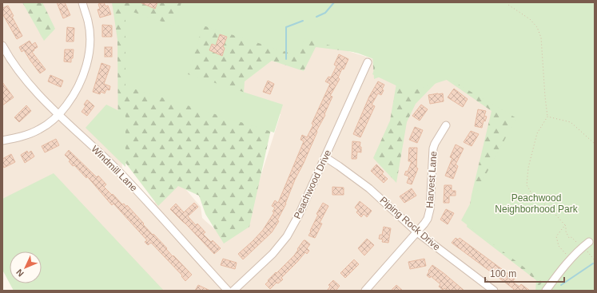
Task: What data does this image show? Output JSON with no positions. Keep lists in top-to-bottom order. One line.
{"streets":{"street":["Windmill Lane","Harvest Lane","Peachwood Drive","Piping Rock Drive"]},"crossings":[["Harvest Lane","Piping Rock Drive"],["Peachwood Drive","Piping Rock Drive"]],"parks":["Peachwood Neighborhood Park"],"scale_bar":"100 m","north":"bottom left"}
